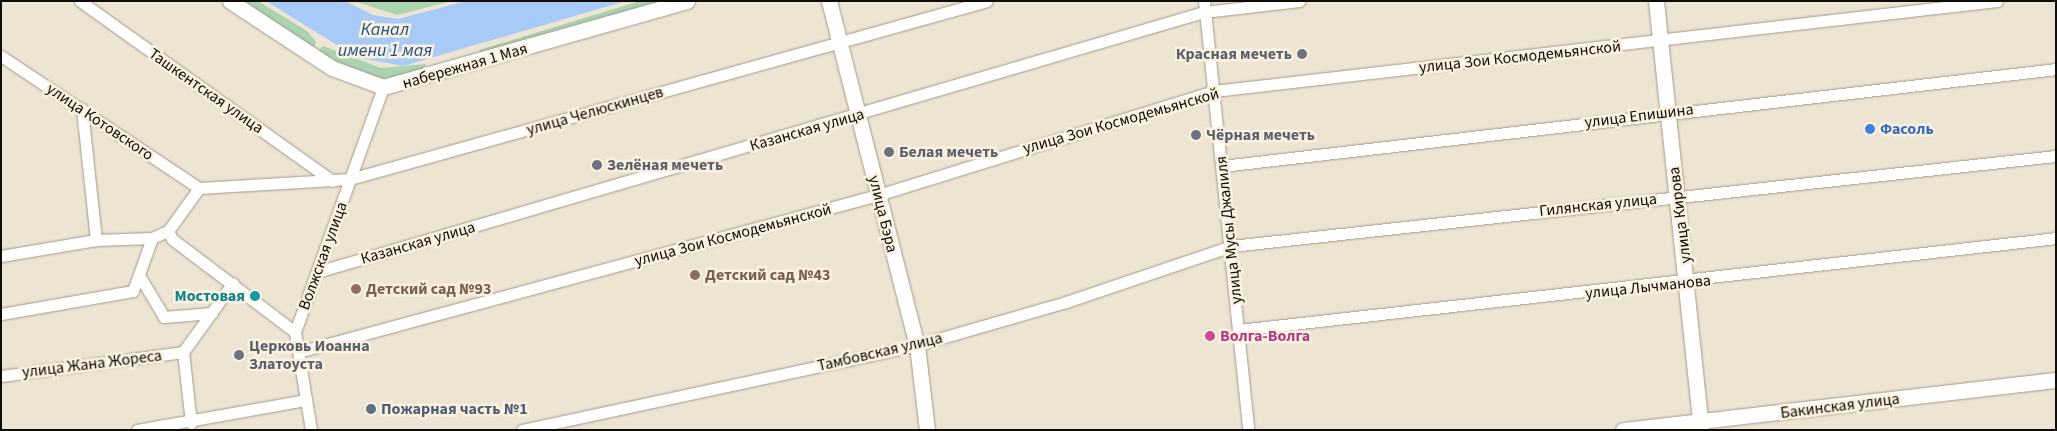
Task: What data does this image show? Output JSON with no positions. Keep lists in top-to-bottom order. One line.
{"streets":{"main road":["набережная 1 Мая","улица Бэра","улица Кирова","Бакинская улица"],"street":["улица Зои Космодемьянской","Ташкентская улица","улица Челюскинцев","улица Епишина","улица Котовского","Казанская улица","Гилянская улица","улица Мусы Джалиля","Волжская улица","улица Лычманова","Тамбовская улица","улица Жана Жореса"]},"crossings":[["улица Зои Космодемьянской","улица Бэра"],["улица Зои Космодемьянской","улица Кирова"],["улица Зои Космодемьянской","улица Мусы Джалиля"],["улица Зои Космодемьянской","Волжская улица"],["набережная 1 Мая","Волжская улица"],["Ташкентская улица","улица Челюскинцев"],["улица Челюскинцев","улица Котовского"],["улица Челюскинцев","улица Бэра"],["улица Челюскинцев","Волжская улица"],["улица Епишина","улица Кирова"],["улица Епишина","улица Мусы Джалиля"],["Казанская улица","улица Бэра"],["Казанская улица","улица Мусы Джалиля"],["Казанская улица","Волжская улица"],["Гилянская улица","улица Кирова"],["Гилянская улица","улица Мусы Джалиля"],["Гилянская улица","Тамбовская улица"],["улица Бэра","Тамбовская улица"],["улица Кирова","улица Лычманова"],["улица Кирова","Бакинская улица"],["улица Мусы Джалиля","улица Лычманова"],["улица Мусы Джалиля","Тамбовская улица"]],"water":["Канал имени 1 мая"],"places":["Красная мечеть","Фасоль","Чёрная мечеть","Белая мечеть","Зелёная мечеть","Детский сад №43","Детский сад №93","Мостовая","Волга-Волга","Церковь Иоанна Златоуста","Пожарная часть №1"]}
